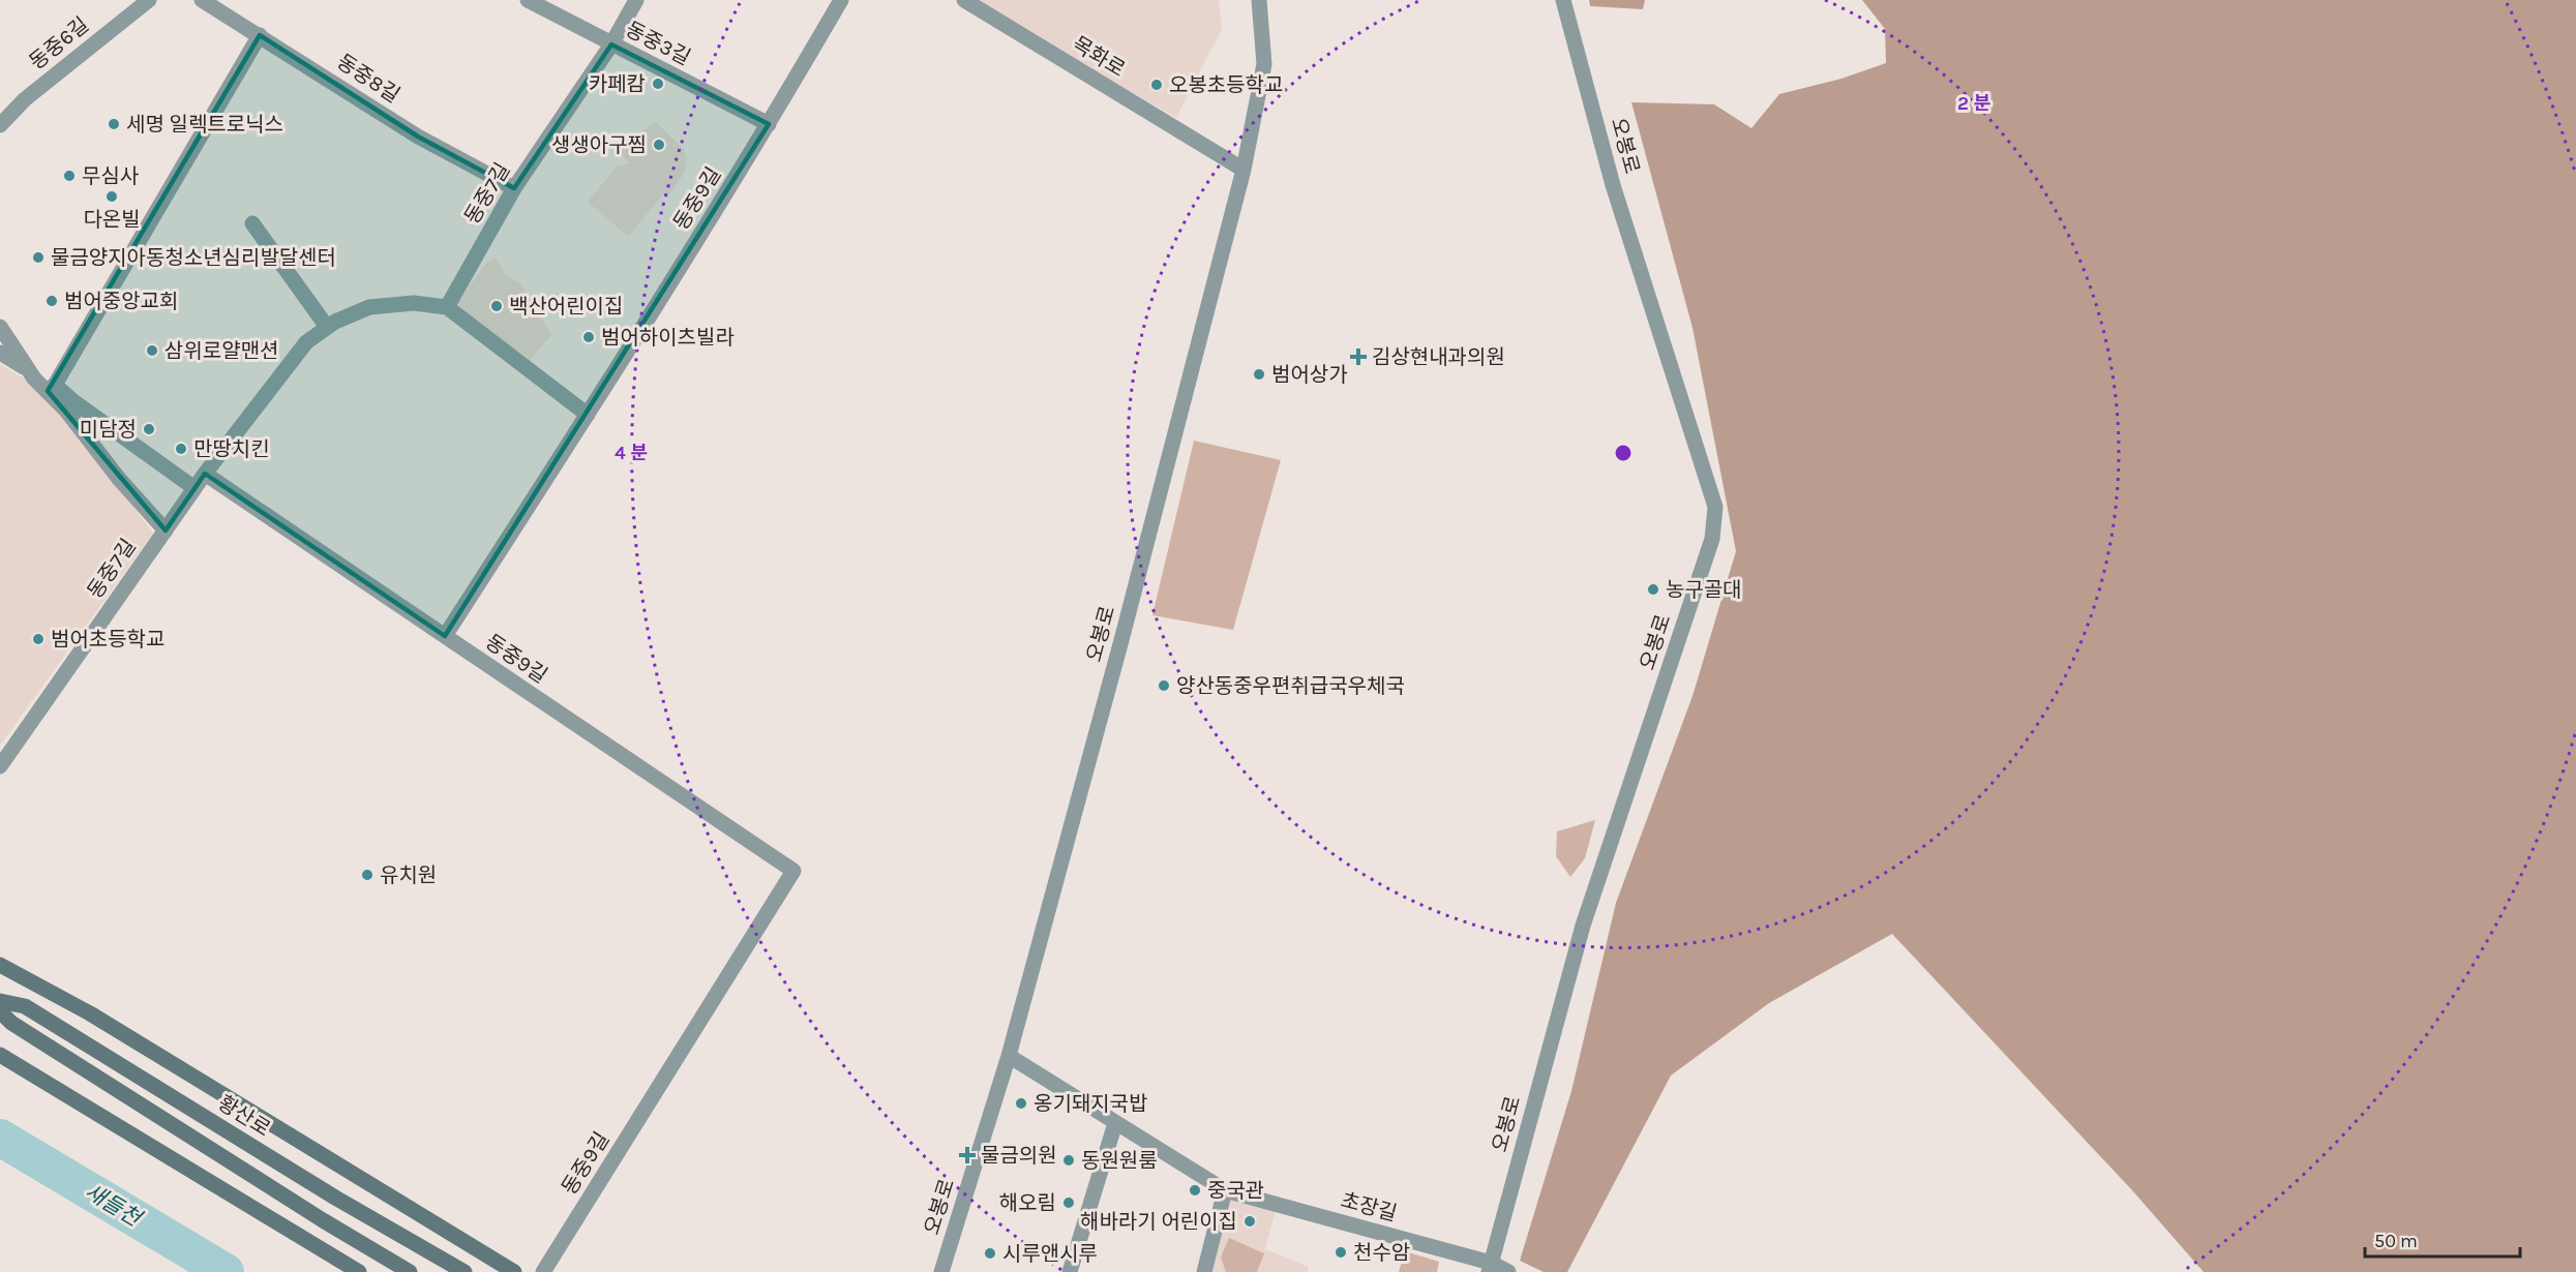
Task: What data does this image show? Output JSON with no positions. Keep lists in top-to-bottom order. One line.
{"streets":{"main road":["황산로"],"street":["동중6길","동중3길","목화로","동중8길","오봉로","동중7길","동중9길","초장길"]},"crossings":[["동중3길","동중7길"],["동중3길","동중9길"],["목화로","오봉로"],["동중8길","동중7길"],["오봉로","초장길"]],"water":["새들천"],"places":{"other":["카페캄","오봉초등학교","세명 일렉트로닉스","생생아구찜","무심사","다온빌","물금양지아동청소년심리발달센터","범어중앙교회","백산어린이집","범어하이츠빌라","삼위로얄맨션","범어상가","미담정","만땅치킨","농구골대","범어초등학교","양산동중우편취급국우체국","유치원","옹기돼지국밥","동원원룸","중국관","해오림","해바라기 어린이집","천수암","시루앤시루"],"health":["김상현내과의원","물금의원"]},"scale_bar":"50 m","rings":["2 분","4 분"]}
